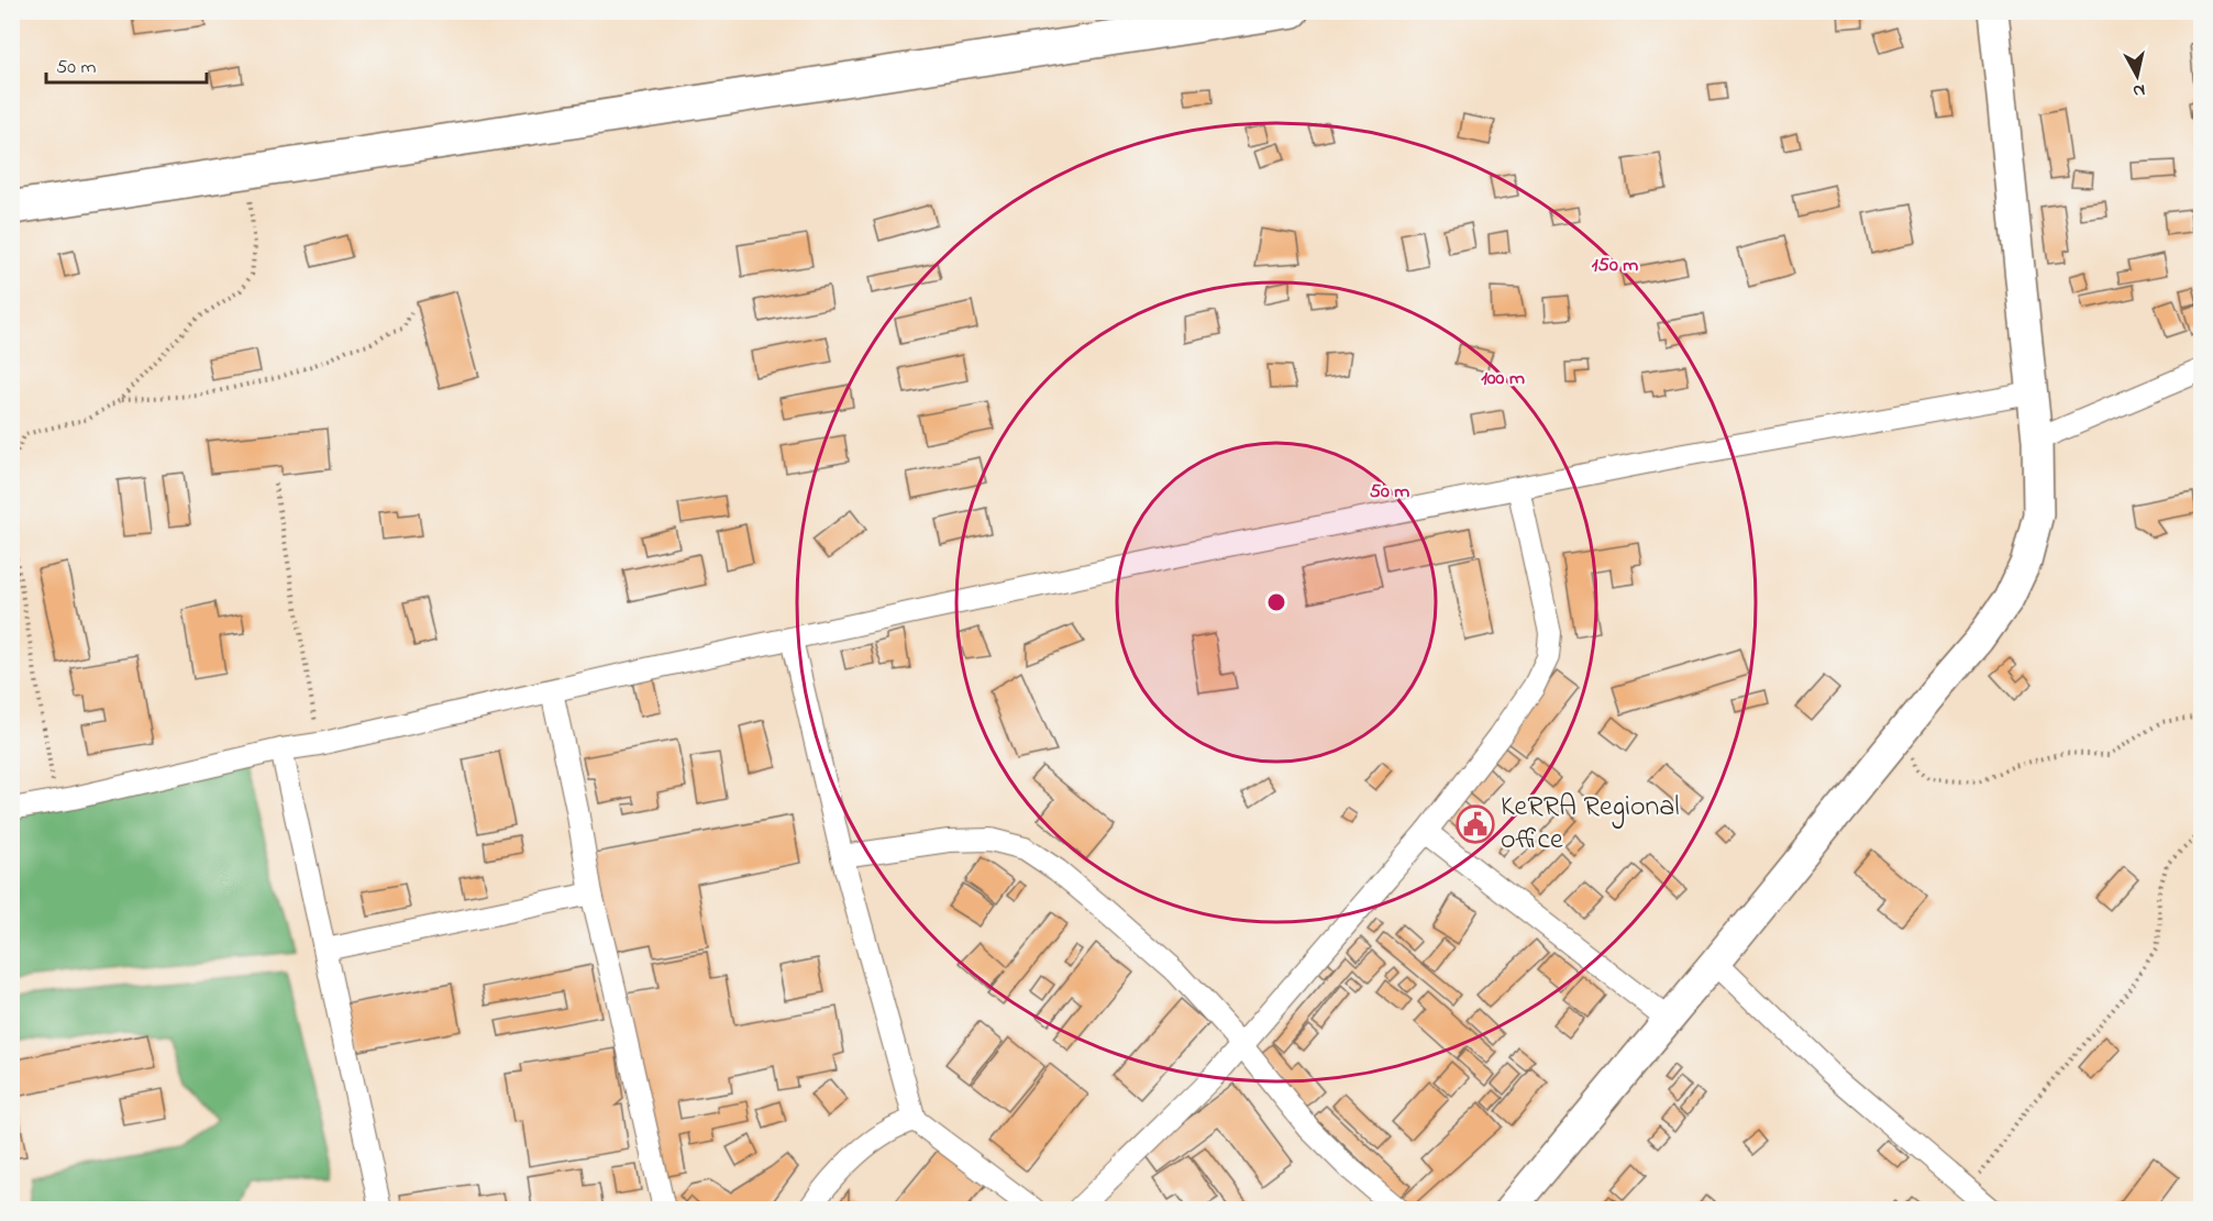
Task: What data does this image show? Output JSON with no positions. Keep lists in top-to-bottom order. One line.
{"places":{"public building":["KeRRA Regional office"]},"scale_bar":"50 m","north":"bottom","rings":["150 m","100 m","50 m"]}
